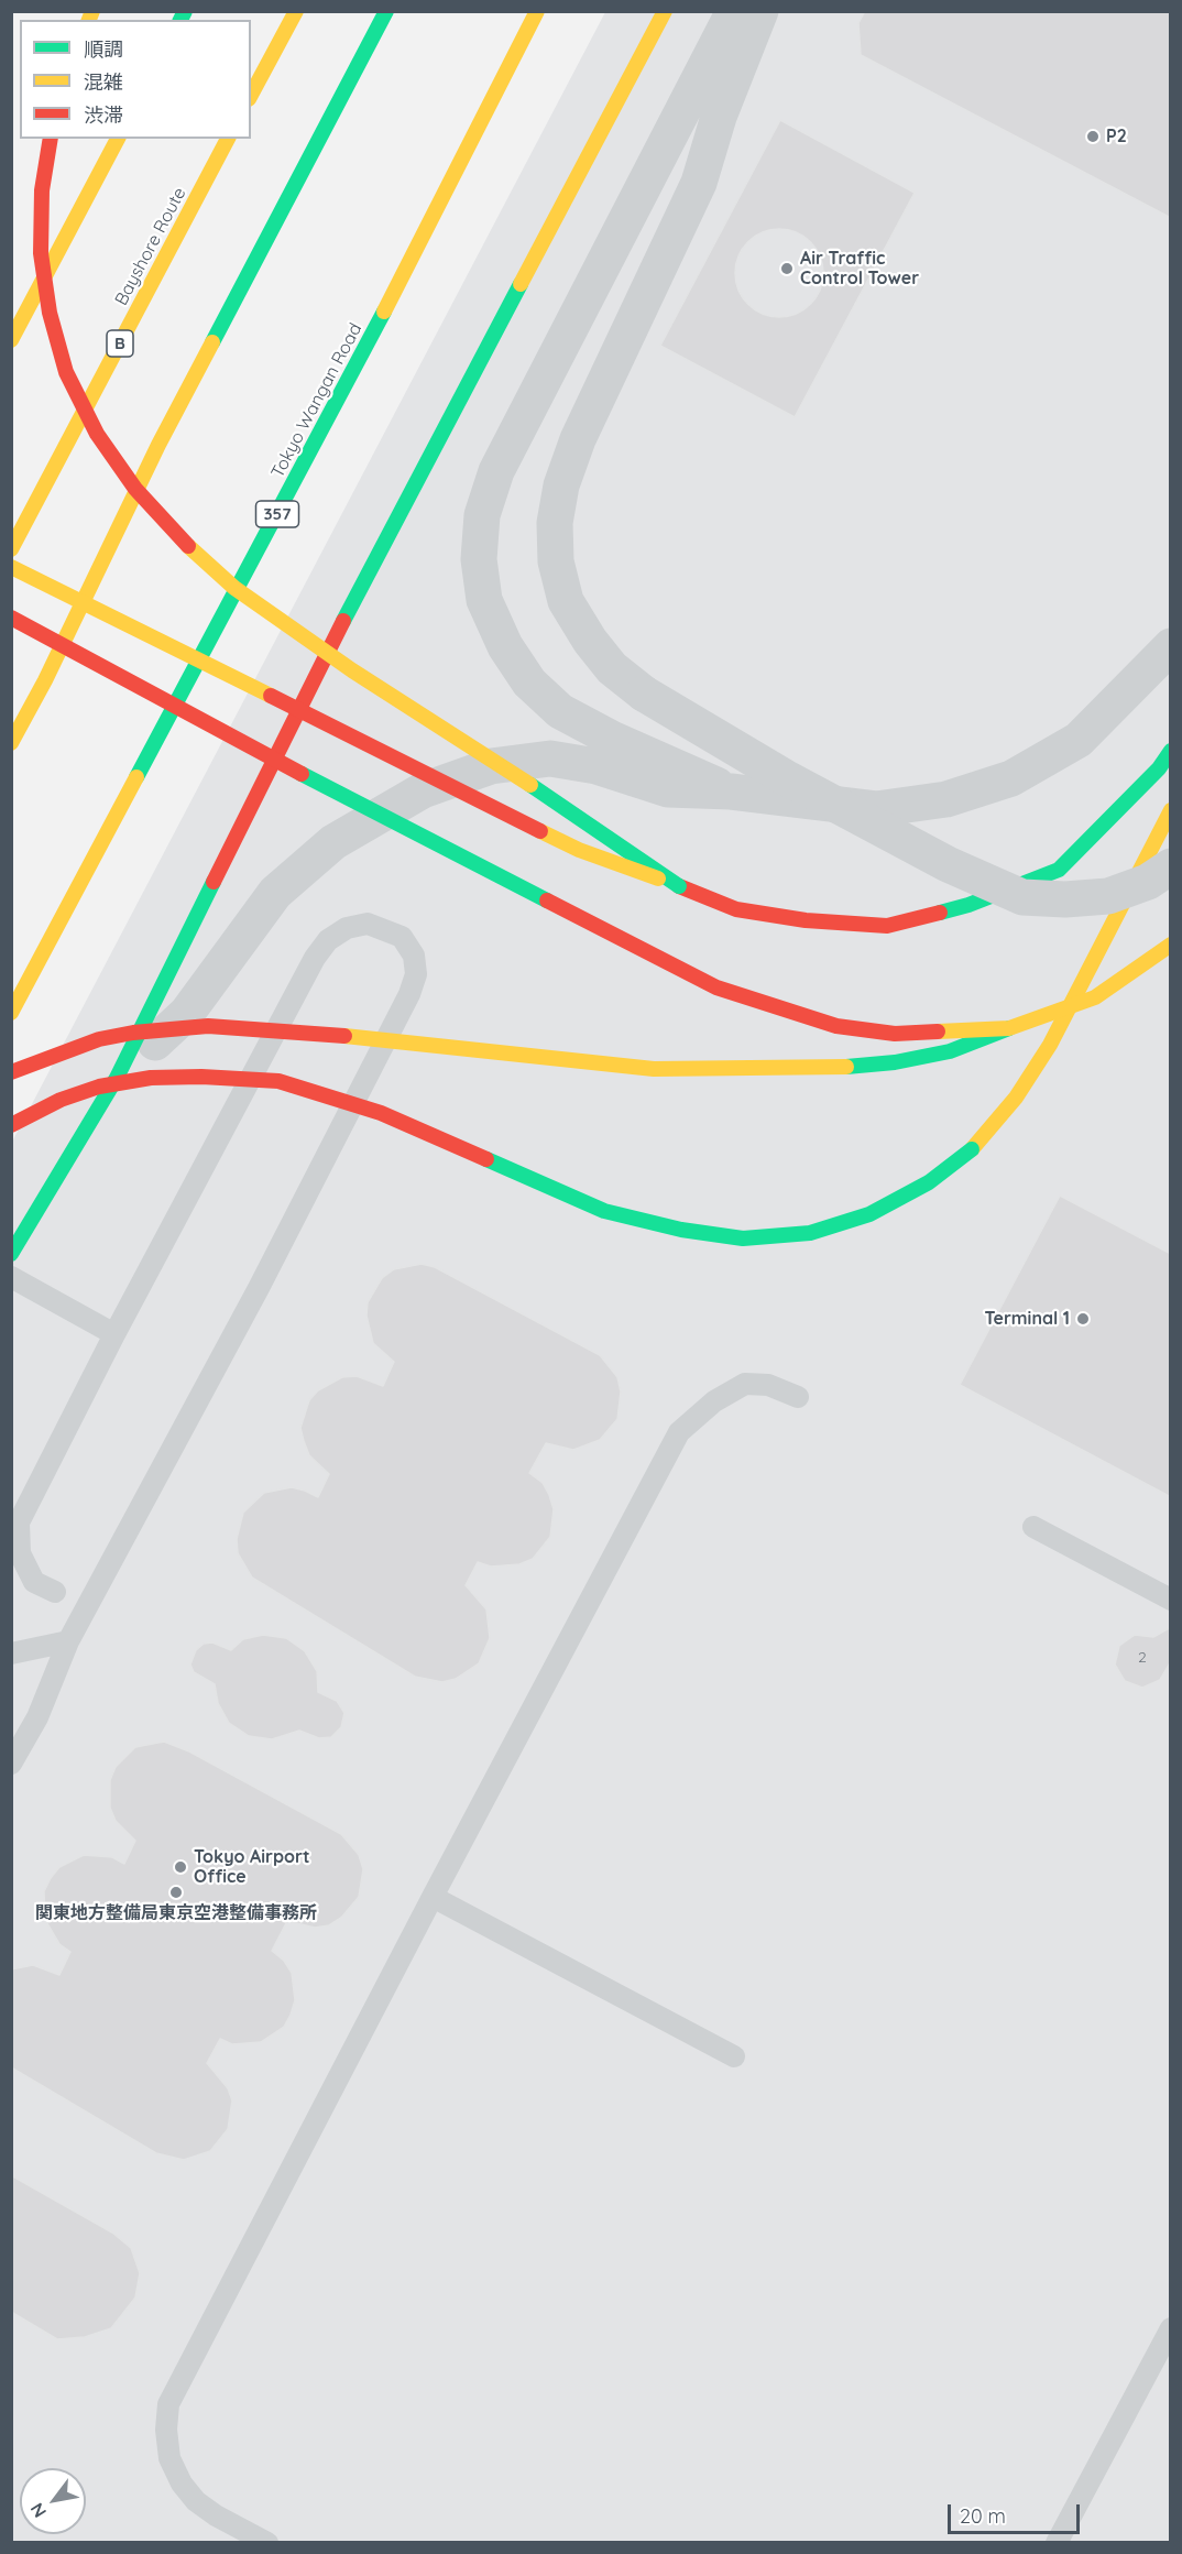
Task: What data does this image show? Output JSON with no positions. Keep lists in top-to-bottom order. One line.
{"streets":{"main road":["Bayshore Route","B","Tokyo Wangan Road","357"]},"places":["P2","Air Traffic Control Tower","Terminal 1","Tokyo Airport Office","関東地方整備局東京空港整備事務所"],"house_numbers":["2"],"legend":["順調","混雑","渋滞"],"scale_bar":"20 m","north":"bottom left"}
